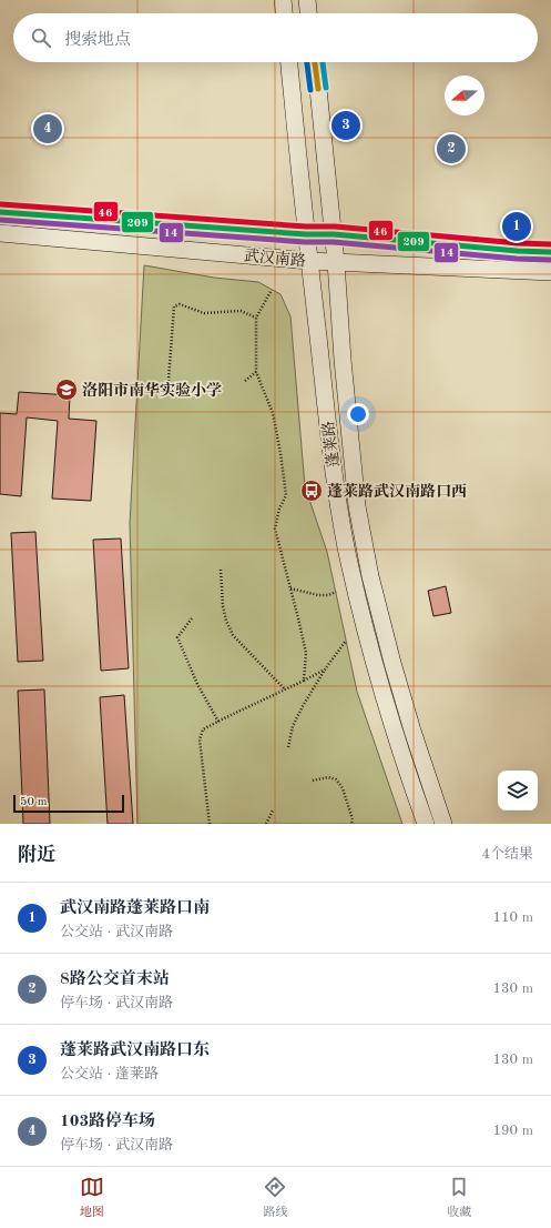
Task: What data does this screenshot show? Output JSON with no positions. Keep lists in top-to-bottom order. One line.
{"streets":{"main road":["武汉南路","蓬莱路"]},"crossings":[["武汉南路","蓬莱路"]],"places":{"school or university":["洛阳市南华实验小学"],"bus stop":["蓬莱路武汉南路口西"]},"lines":["transit line 46","transit line 209","transit line 14"],"scale_bar":"50 m","north":"left","page":{"search":"搜索地点","pins":["3","4","2","1"],"scale":"50 m","heading":["附近","4个结果"],"list":[{"mark":"1","name":"武汉南路蓬莱路口南","note":"公交站 · 武汉南路","value":"110 m"},{"mark":"2","name":"8路公交首末站","note":"停车场 · 武汉南路","value":"130 m"},{"mark":"3","name":"蓬莱路武汉南路口东","note":"公交站 · 蓬莱路","value":"130 m"},{"mark":"4","name":"103路停车场","note":"停车场 · 武汉南路","value":"190 m"}],"nav":["地图","路线","收藏"]}}
